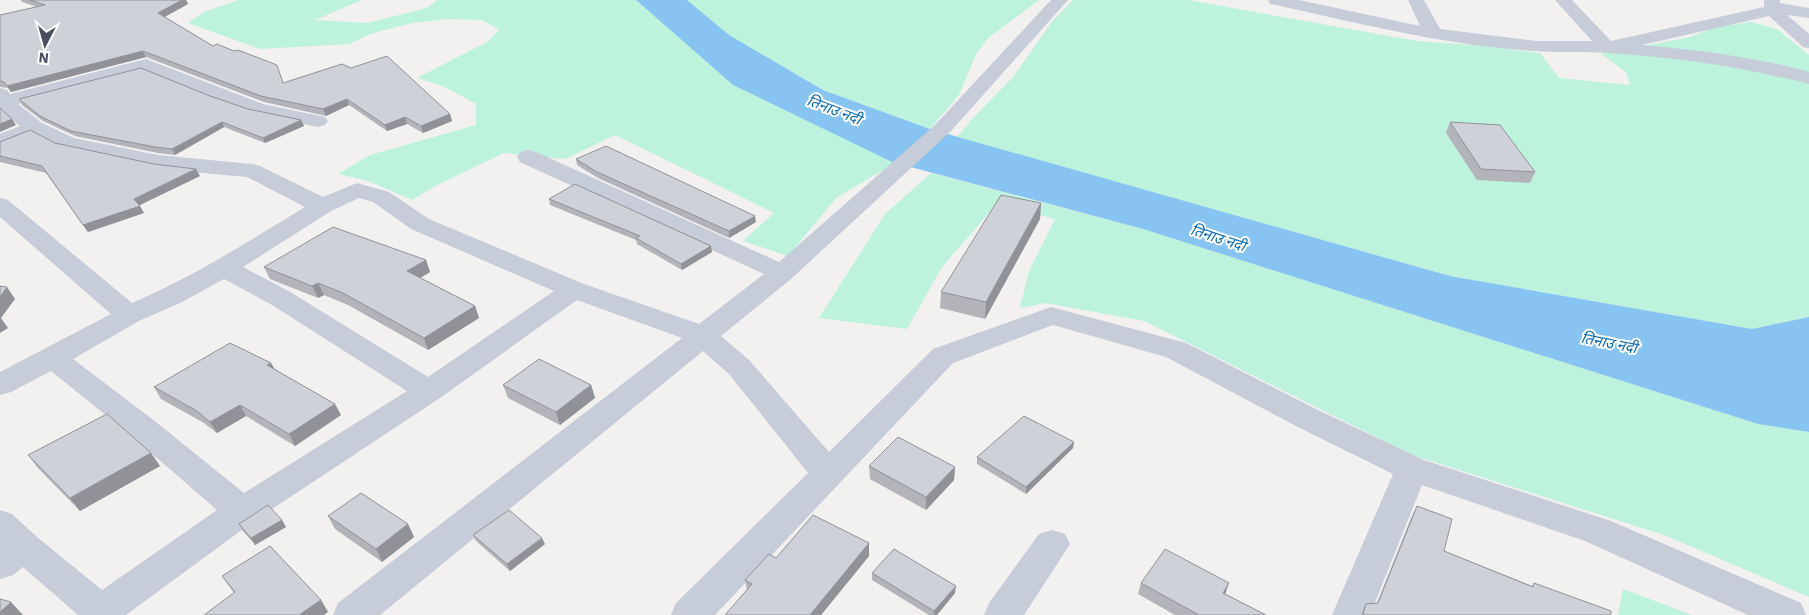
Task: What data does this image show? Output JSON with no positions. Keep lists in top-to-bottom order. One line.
{"water":["तिनाउ नदी"],"north":"bottom"}
